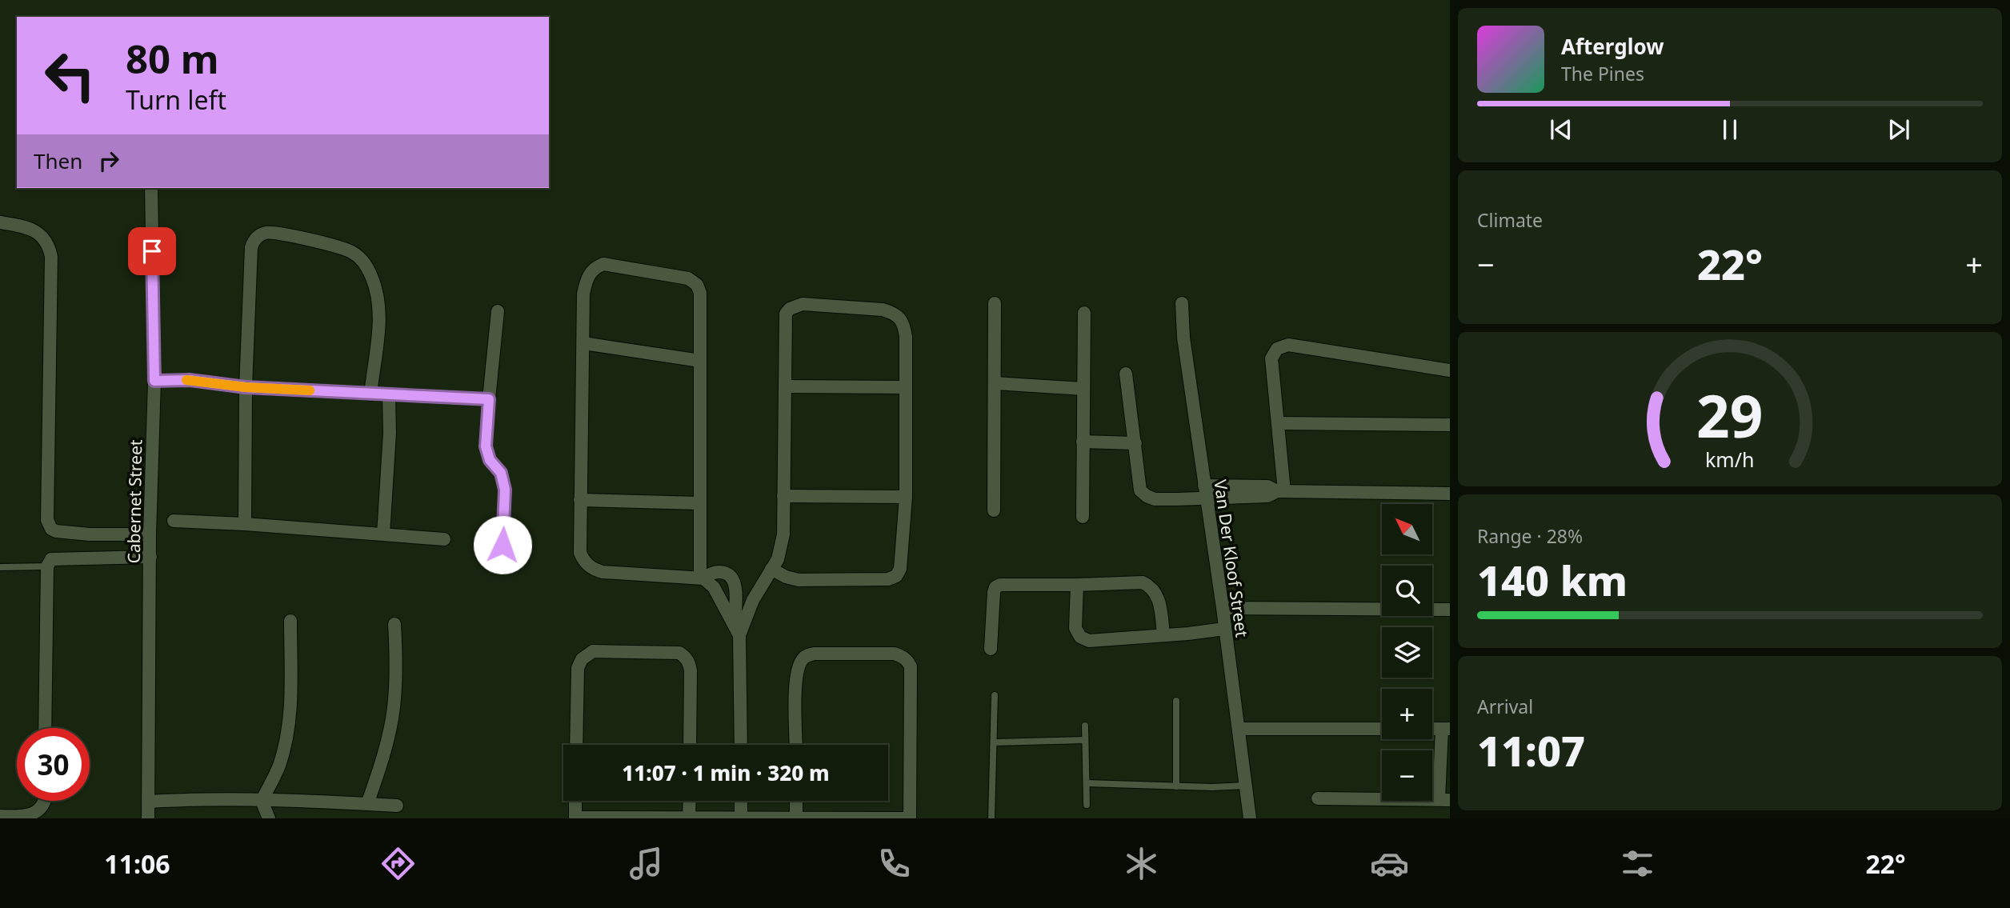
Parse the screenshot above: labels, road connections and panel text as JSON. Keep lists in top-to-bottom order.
{
  "streets": {
    "street": ["Cabernet Street", "Van Der Kloof Street"]
  },
  "north": "top left",
  "page": {
    "turn": ["80 m", "Turn left"],
    "song": ["Afterglow", "The Pines"],
    "then": "Then",
    "tile": [
      "Climate",
      ["Range · 28%", "140 km"],
      ["Arrival", "11:07"]
    ],
    "heat": ["−", "22°", "+"],
    "map_buttons": ["+", "−"],
    "limit": "30",
    "trip": "11:07 · 1 min · 320 m",
    "tabs": ["11:06", "22°"],
    "gauge": ["29", "km/h"]
  }
}
